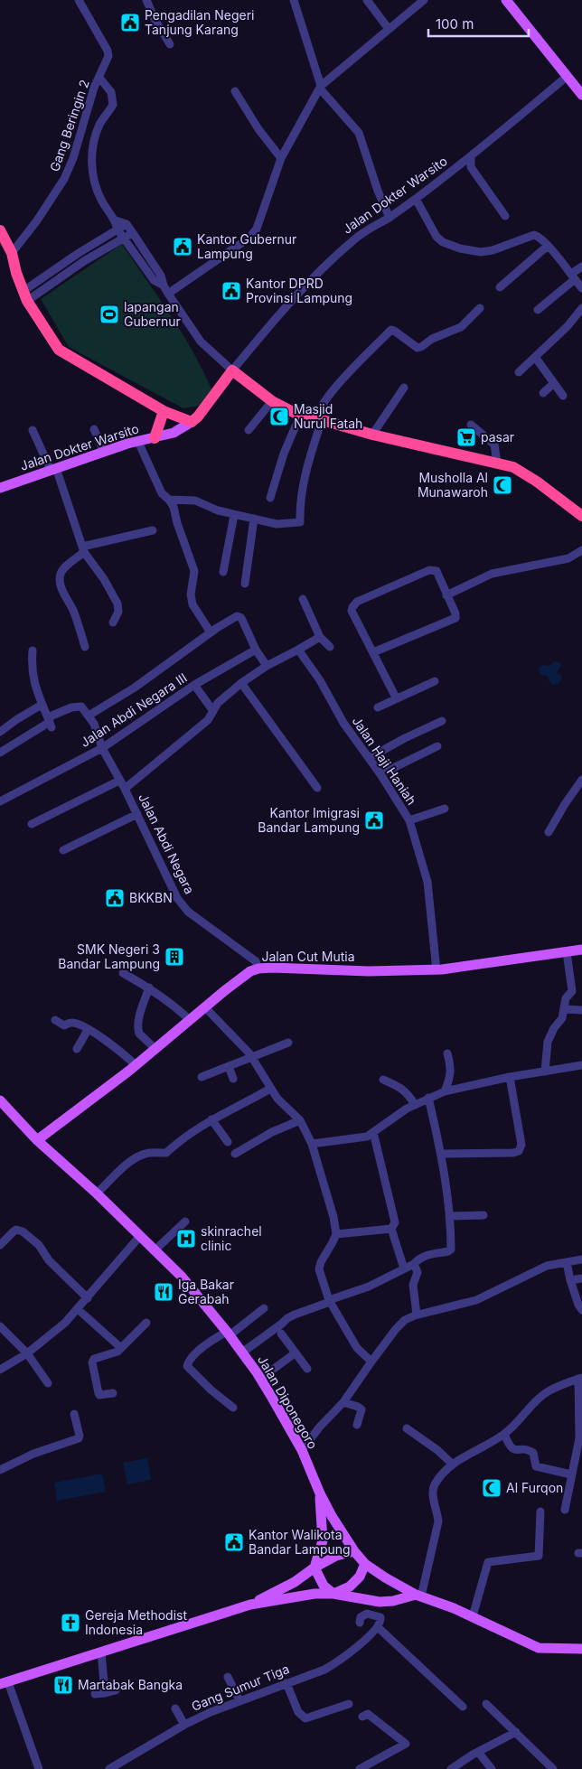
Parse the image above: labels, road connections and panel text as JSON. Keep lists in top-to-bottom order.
{
  "streets": {
    "main road": ["Jalan Dokter Warsito", "Jalan Cut Mutia", "Jalan Diponegoro"],
    "street": [
      "Gang Beringin 2",
      "Jalan Abdi Negara III",
      "Jalan Haji Haniah",
      "Jalan Abdi Negara",
      "Gang Sumur Tiga"
    ]
  },
  "crossings": [
    ["Jalan Haji Haniah", "Jalan Abdi Negara"],
    ["Jalan Haji Haniah", "Jalan Cut Mutia"],
    ["Jalan Abdi Negara", "Jalan Cut Mutia"],
    ["Jalan Cut Mutia", "Jalan Diponegoro"]
  ],
  "places": {
    "public building": [
      "Pengadilan Negeri Tanjung Karang",
      "Kantor Gubernur Lampung",
      "Kantor DPRD Provinsi Lampung",
      "Kantor Imigrasi Bandar Lampung",
      "BKKBN",
      "Kantor Walikota Bandar Lampung"
    ],
    "sports": ["lapangan Gubernur"],
    "mosque": ["Masjid Nurul Fatah", "Musholla Al Munawaroh", "Al Furqon"],
    "supermarket": ["pasar"],
    "building": ["SMK Negeri 3 Bandar Lampung"],
    "hospital": ["skinrachel clinic"],
    "restaurant": ["Iga Bakar Gerabah", "Martabak Bangka"],
    "church": ["Gereja Methodist Indonesia"]
  },
  "scale_bar": "100 m"
}
